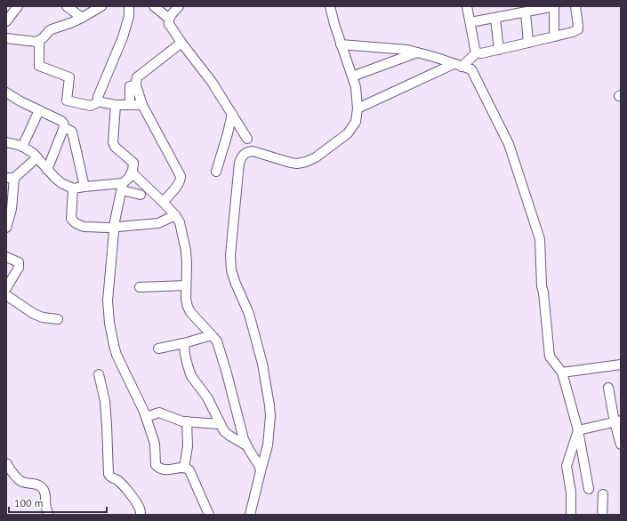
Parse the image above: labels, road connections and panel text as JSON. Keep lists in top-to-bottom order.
{
  "scale_bar": "100 m"
}
